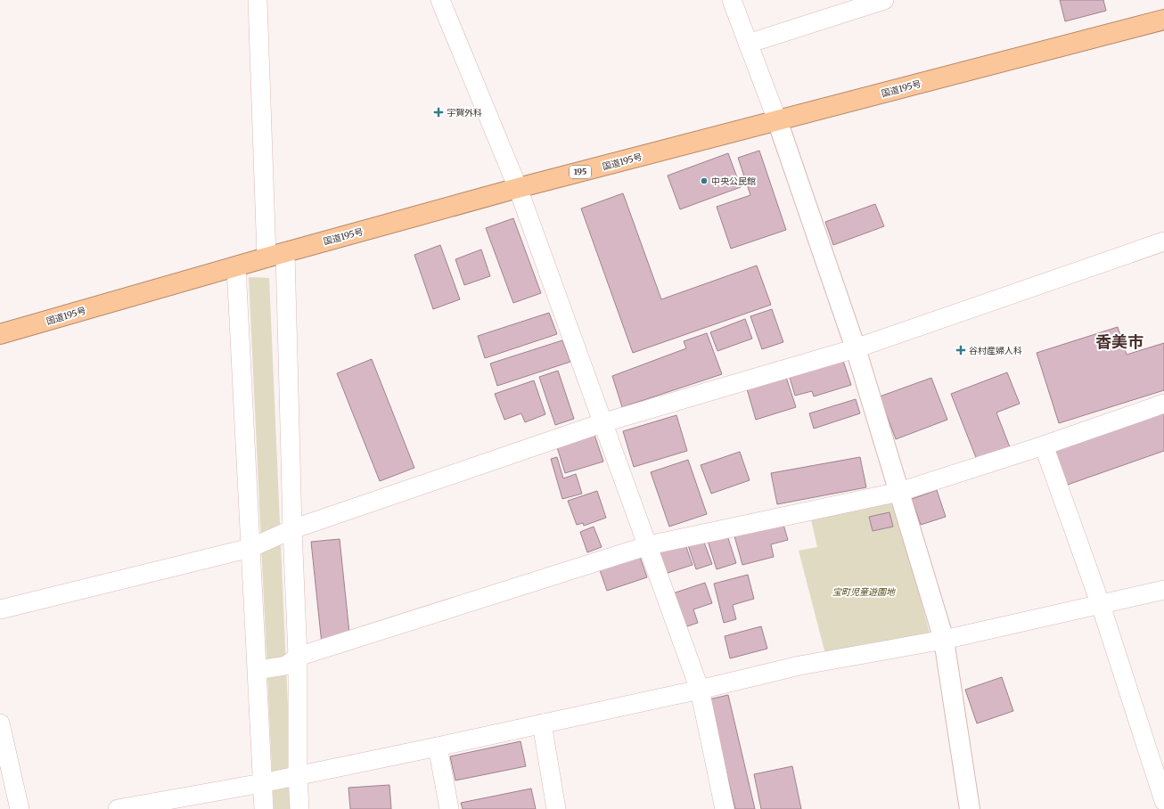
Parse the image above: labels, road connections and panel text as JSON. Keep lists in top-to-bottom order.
{
  "streets": {
    "highway": ["国道195号", "195"]
  },
  "districts": ["香美市"],
  "parks": ["宝町児童遊園地"],
  "places": {
    "health": ["宇賀外科", "谷村産婦人科"],
    "other": ["中央公民館"]
  }
}
